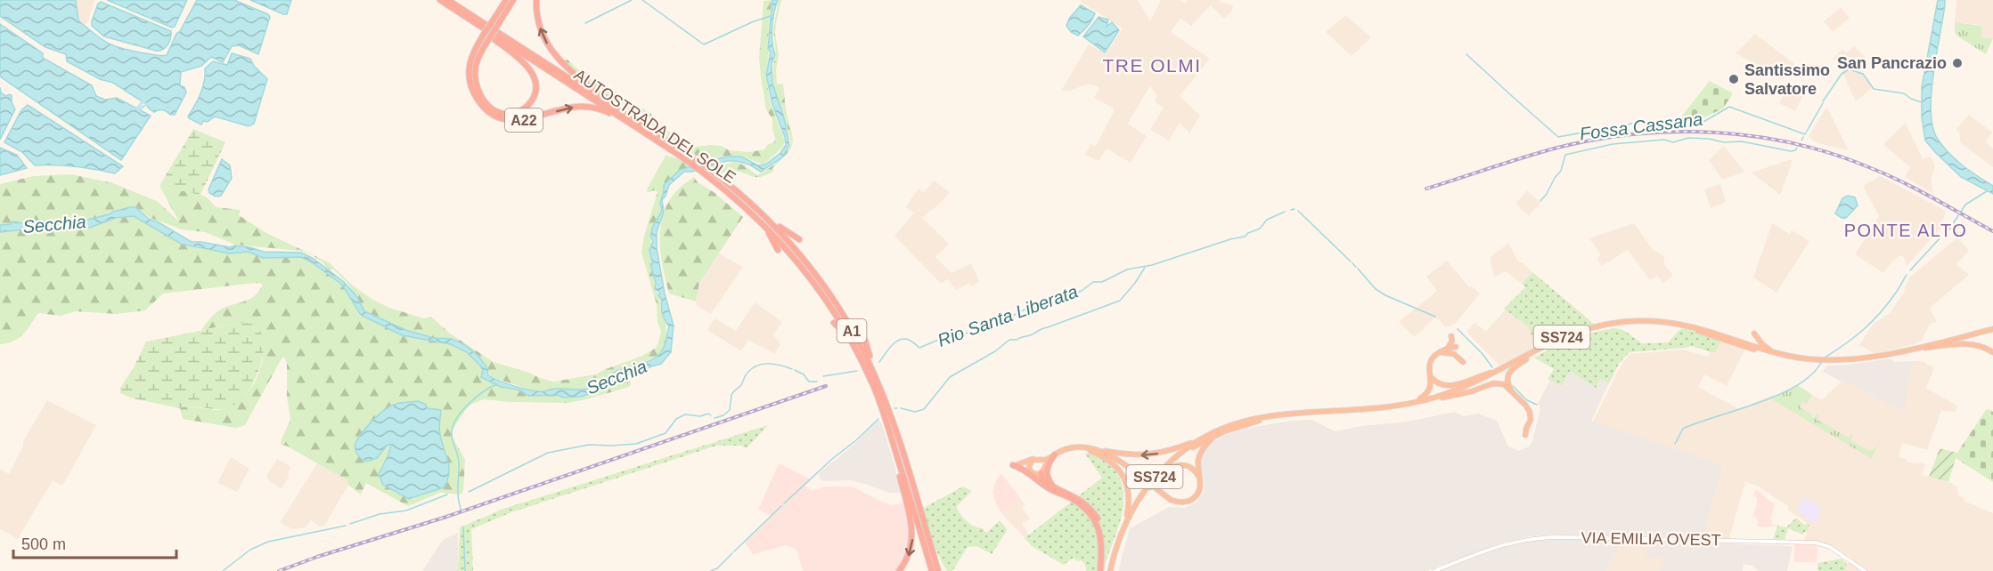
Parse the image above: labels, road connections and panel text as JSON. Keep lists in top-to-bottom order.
{
  "streets": {
    "highway": [
      "A22",
      "AUTOSTRADA DEL SOLE",
      "A1",
      "SS724"
    ],
    "main road": ["VIA EMILIA OVEST"]
  },
  "crossings": [
    ["A22", "AUTOSTRADA DEL SOLE"],
    ["A22", "A1"],
    ["AUTOSTRADA DEL SOLE", "A1"]
  ],
  "districts": ["TRE OLMI", "PONTE ALTO"],
  "water": ["Fossa Cassana", "Secchia", "Rio Santa Liberata"],
  "places": ["San Pancrazio", "Santissimo Salvatore"],
  "scale_bar": "500 m"
}
